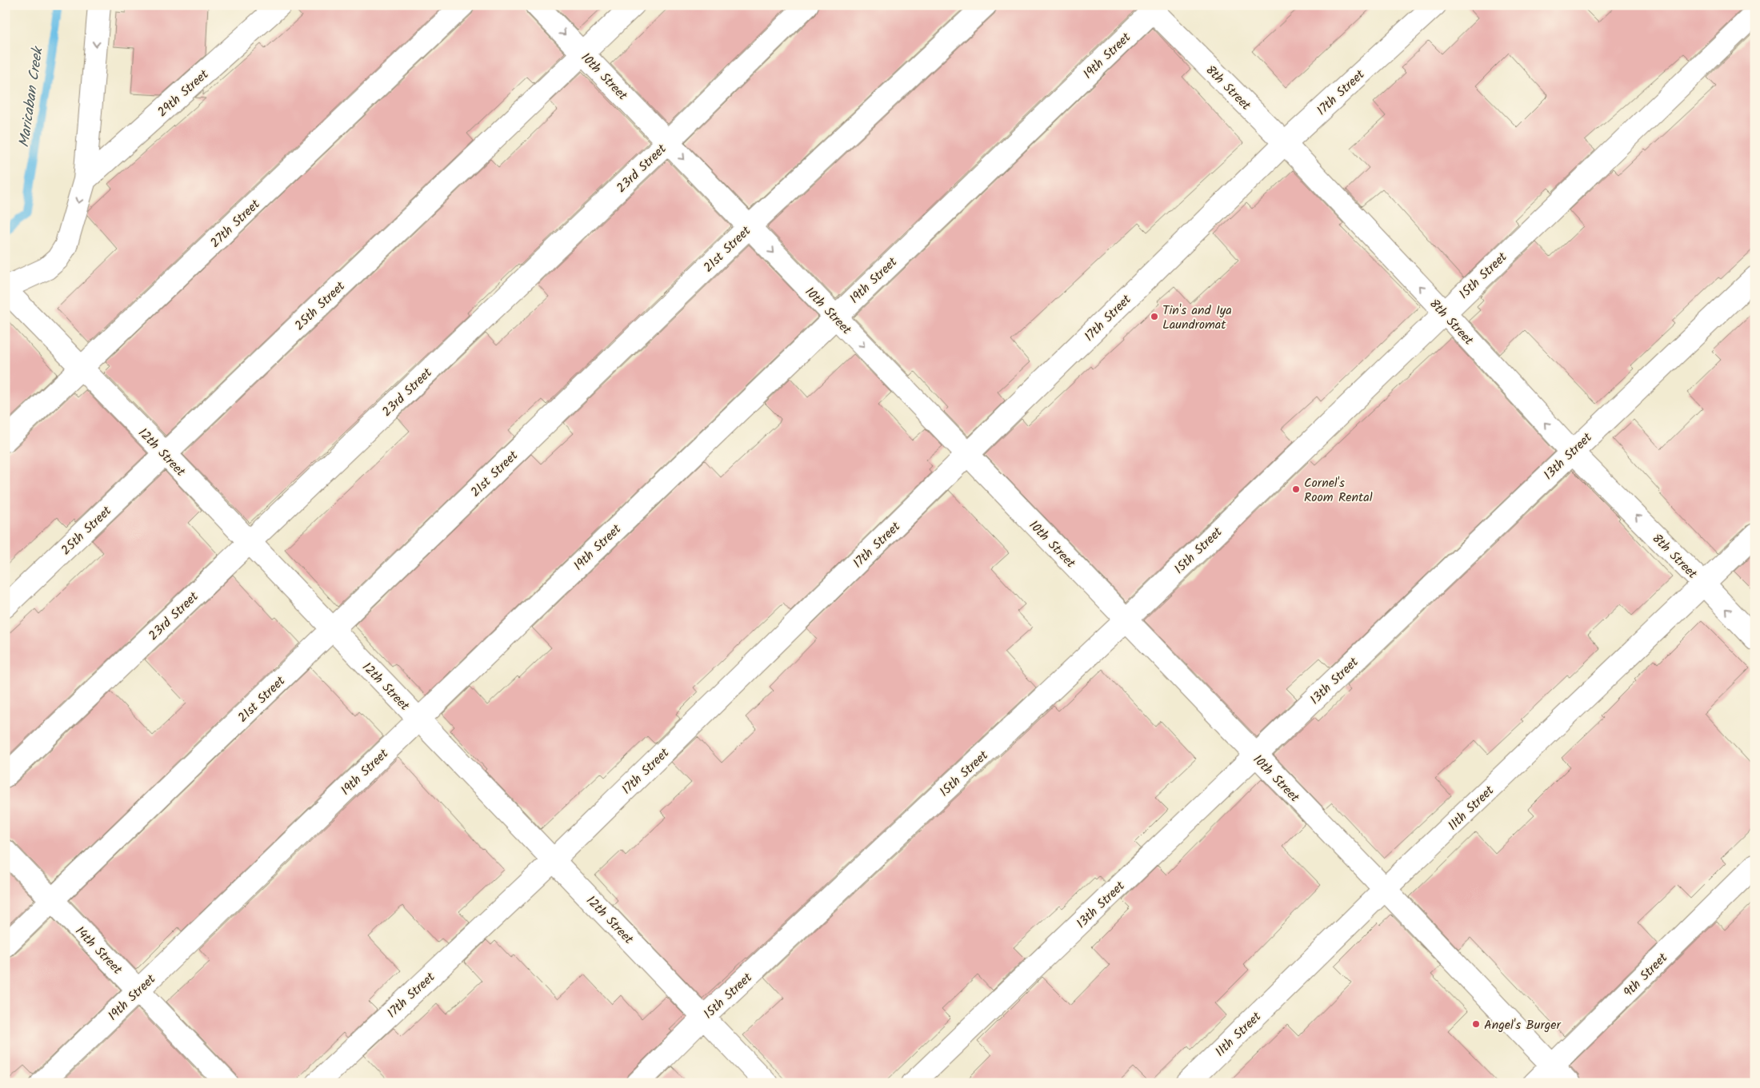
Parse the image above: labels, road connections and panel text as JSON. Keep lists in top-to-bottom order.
{
  "streets": {
    "street": [
      "19th Street",
      "10th Street",
      "8th Street",
      "17th Street",
      "29th Street",
      "23rd Street",
      "27th Street",
      "21st Street",
      "15th Street",
      "25th Street",
      "12th Street",
      "13th Street",
      "11th Street",
      "14th Street",
      "9th Street"
    ]
  },
  "crossings": [
    ["19th Street", "10th Street"],
    ["19th Street", "8th Street"],
    ["19th Street", "12th Street"],
    ["19th Street", "14th Street"],
    ["10th Street", "17th Street"],
    ["10th Street", "23rd Street"],
    ["10th Street", "21st Street"],
    ["10th Street", "15th Street"],
    ["10th Street", "25th Street"],
    ["10th Street", "13th Street"],
    ["10th Street", "11th Street"],
    ["10th Street", "9th Street"],
    ["8th Street", "17th Street"],
    ["8th Street", "15th Street"],
    ["8th Street", "13th Street"],
    ["8th Street", "11th Street"],
    ["17th Street", "12th Street"],
    ["23rd Street", "12th Street"],
    ["27th Street", "12th Street"],
    ["21st Street", "12th Street"],
    ["21st Street", "14th Street"],
    ["15th Street", "12th Street"],
    ["25th Street", "12th Street"]
  ],
  "one_way": ["8th Street"],
  "water": ["Maricaban Creek"],
  "places": ["Tin's and Iya Laundromat", "Cornel's Room Rental", "Angel's Burger"]
}
